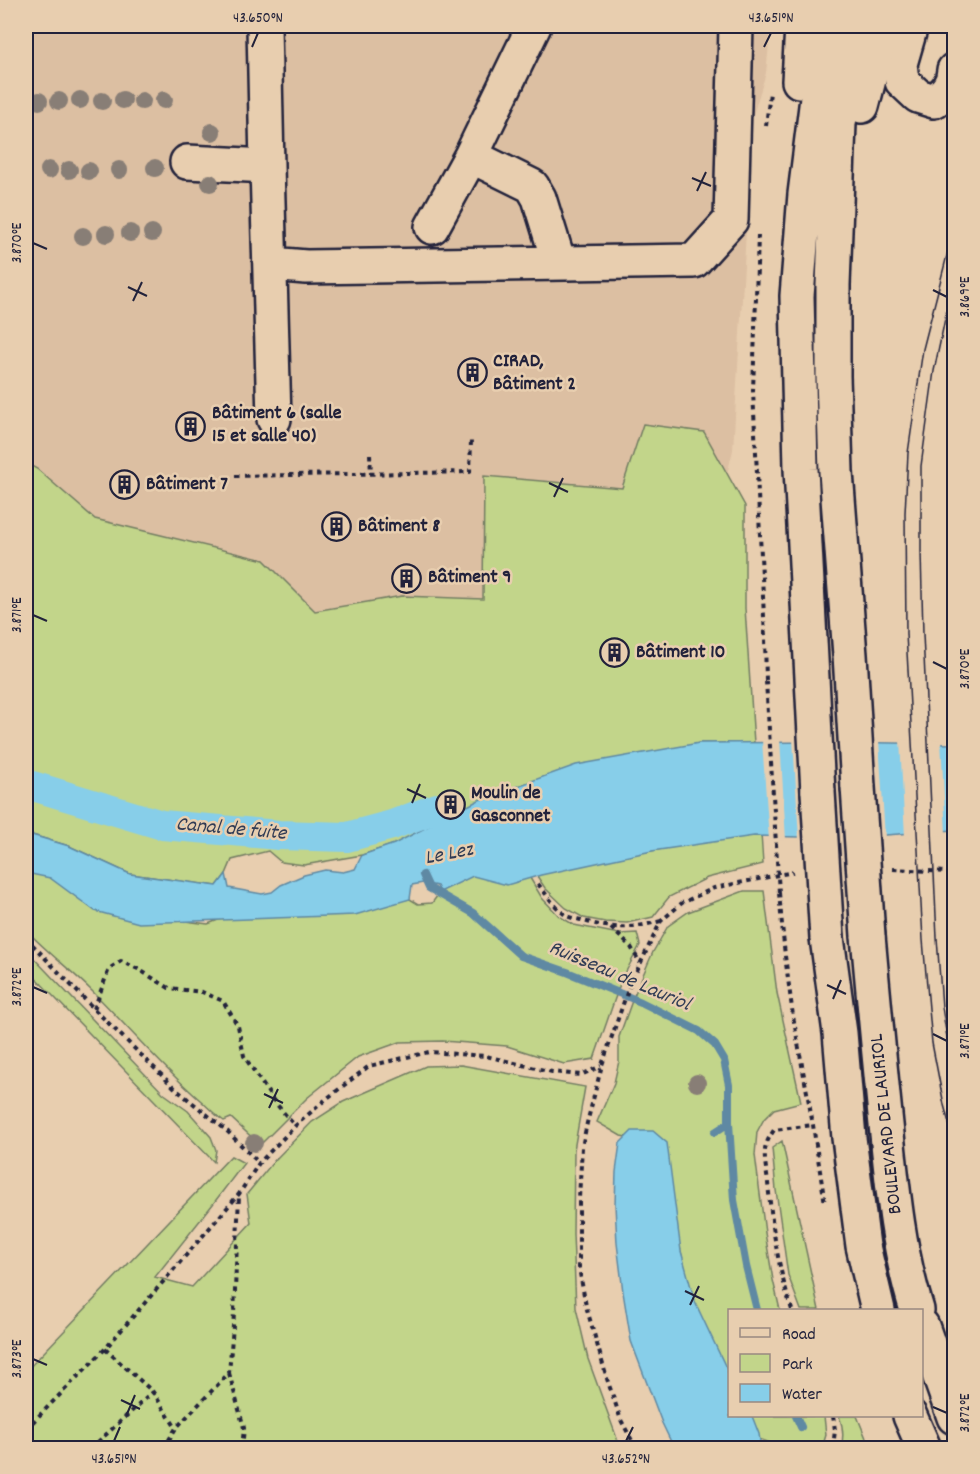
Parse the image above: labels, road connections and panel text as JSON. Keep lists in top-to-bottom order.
{
  "streets": {
    "main road": ["BOULEVARD DE LAURIOL"]
  },
  "water": ["Canal de fuite", "Le Lez", "Ruisseau de Lauriol"],
  "places": {
    "building": [
      "CIRAD, Bâtiment 2",
      "Bâtiment 6 (salle 15 et salle 40)",
      "Bâtiment 7",
      "Bâtiment 8",
      "Bâtiment 9",
      "Bâtiment 10",
      "Moulin de Gasconnet"
    ]
  },
  "legend": ["Road", "Park", "Water"],
  "coordinates": [
    "43.650°N",
    "43.651°N",
    "3.870°E",
    "3.869°E",
    "3.871°E",
    "3.872°E",
    "3.873°E",
    "43.652°N"
  ]
}
